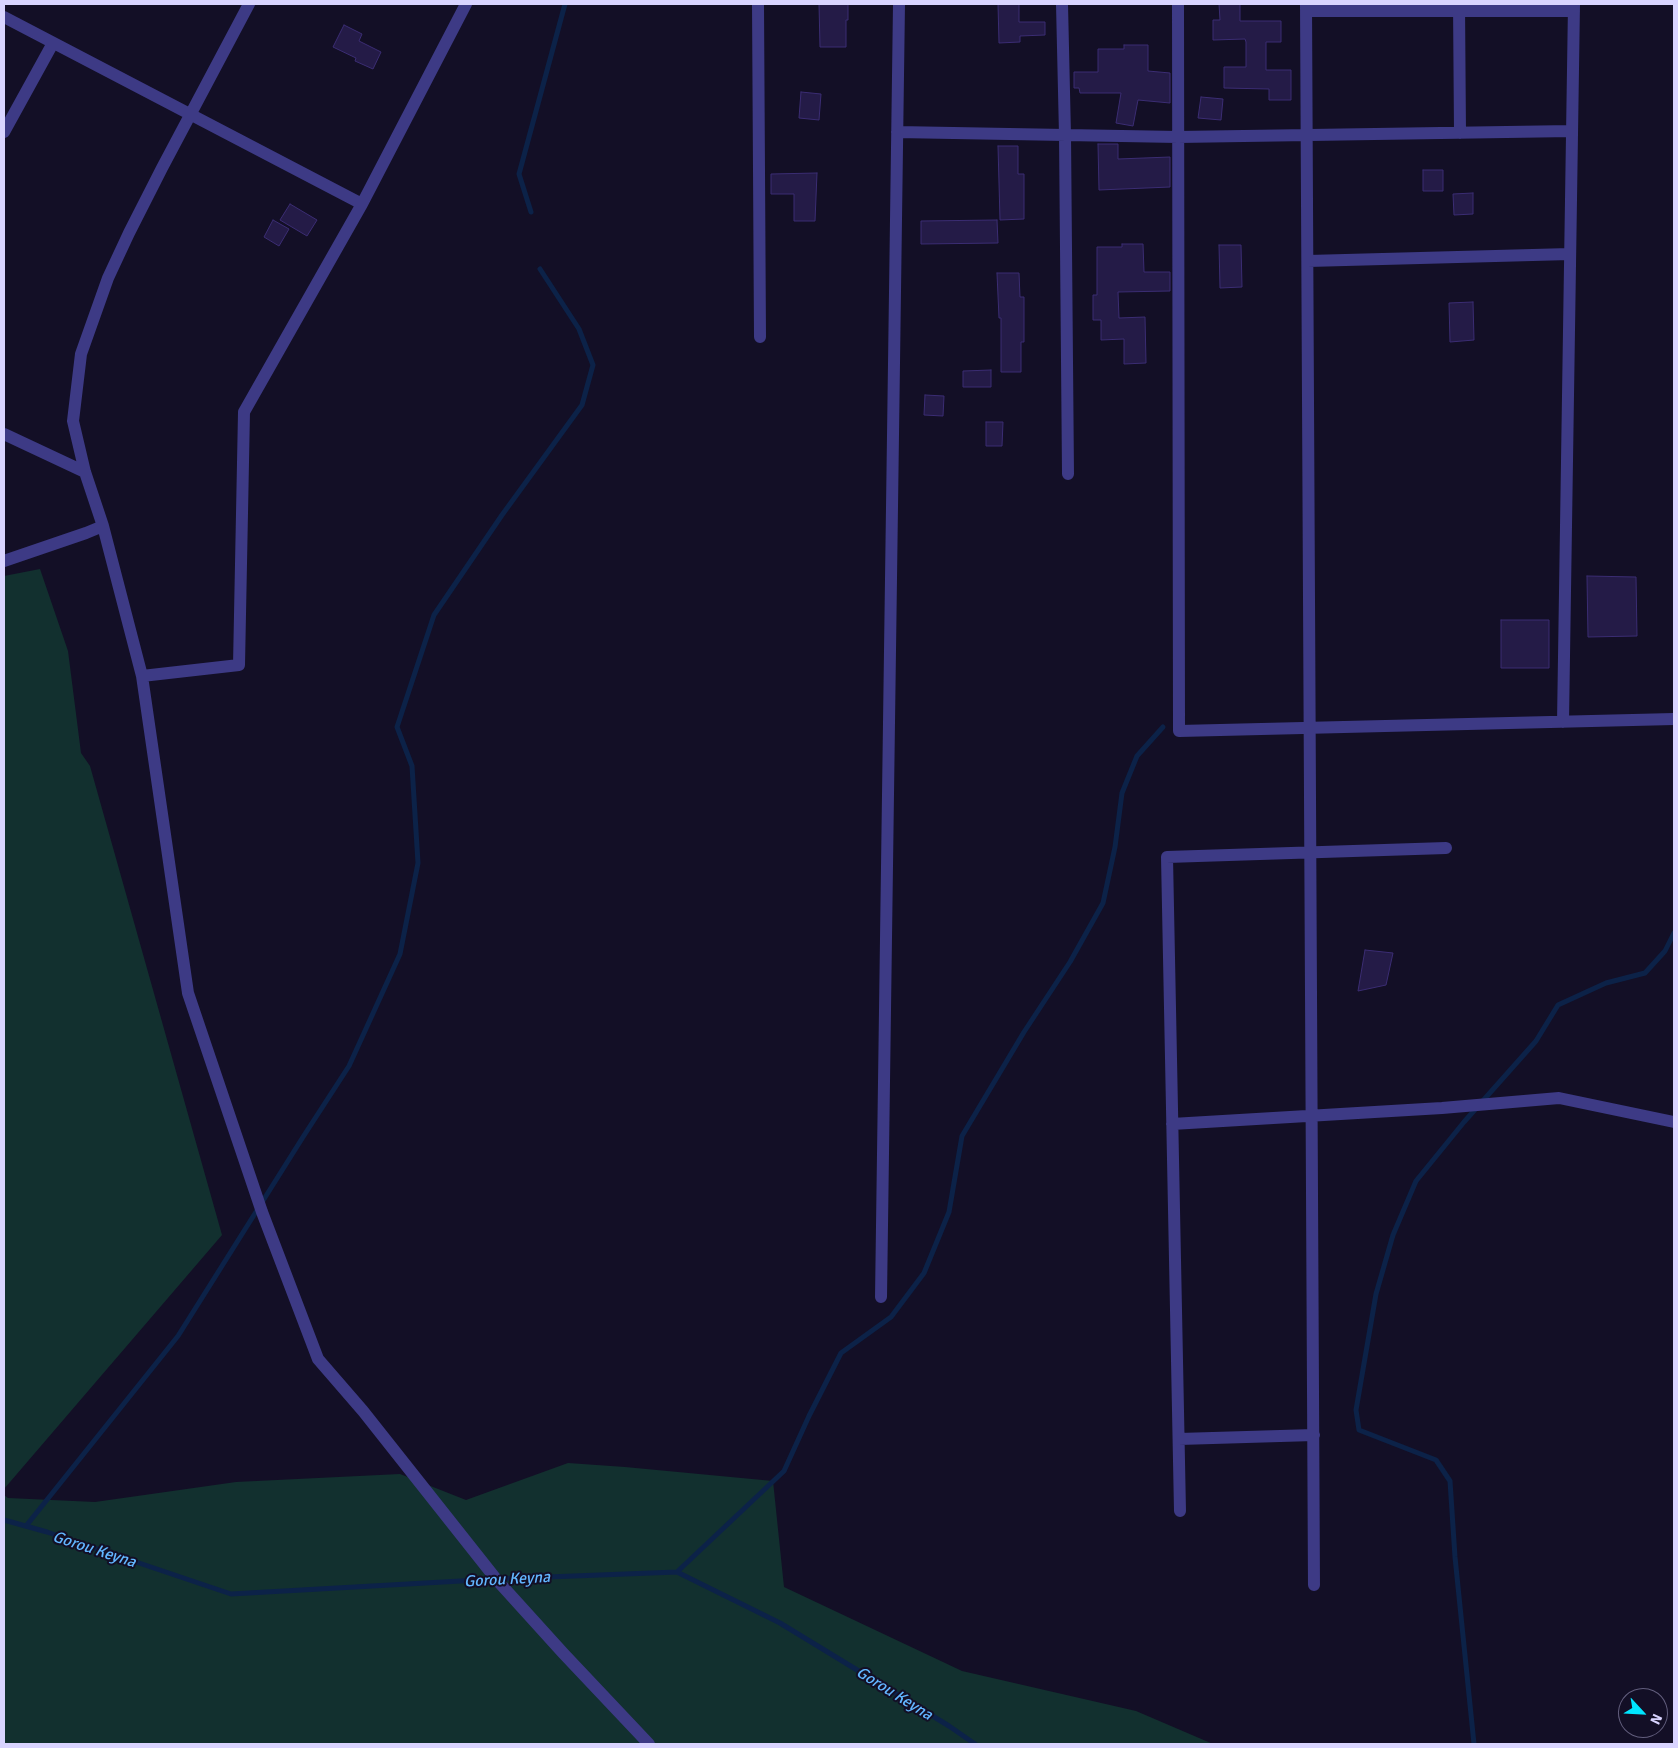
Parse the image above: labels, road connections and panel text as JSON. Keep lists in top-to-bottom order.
{
  "water": ["Gorou Keyna"],
  "north": "bottom right"
}
